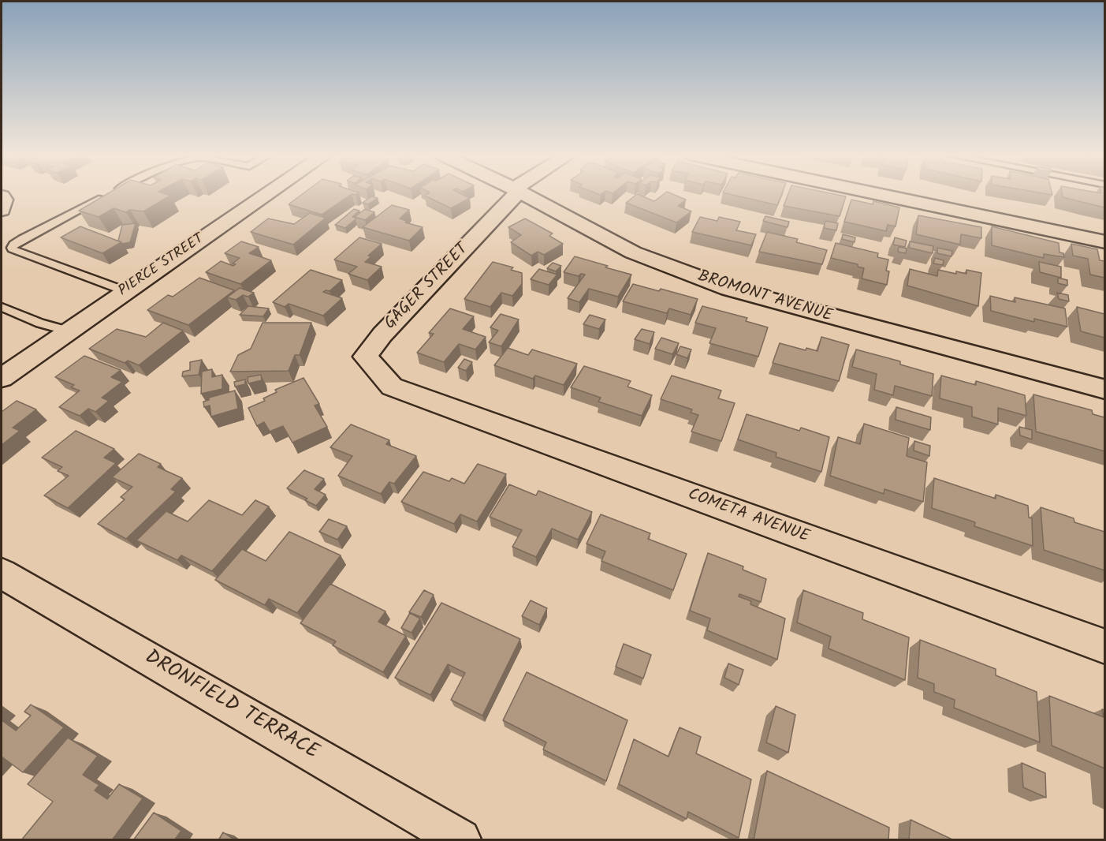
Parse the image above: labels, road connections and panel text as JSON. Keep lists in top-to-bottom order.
{
  "streets": {
    "street": [
      "PIERCE STREET",
      "GAGER STREET",
      "BROMONT AVENUE",
      "COMETA AVENUE",
      "DRONFIELD TERRACE"
    ]
  },
  "crossings": [
    ["GAGER STREET", "COMETA AVENUE"]
  ]
}
